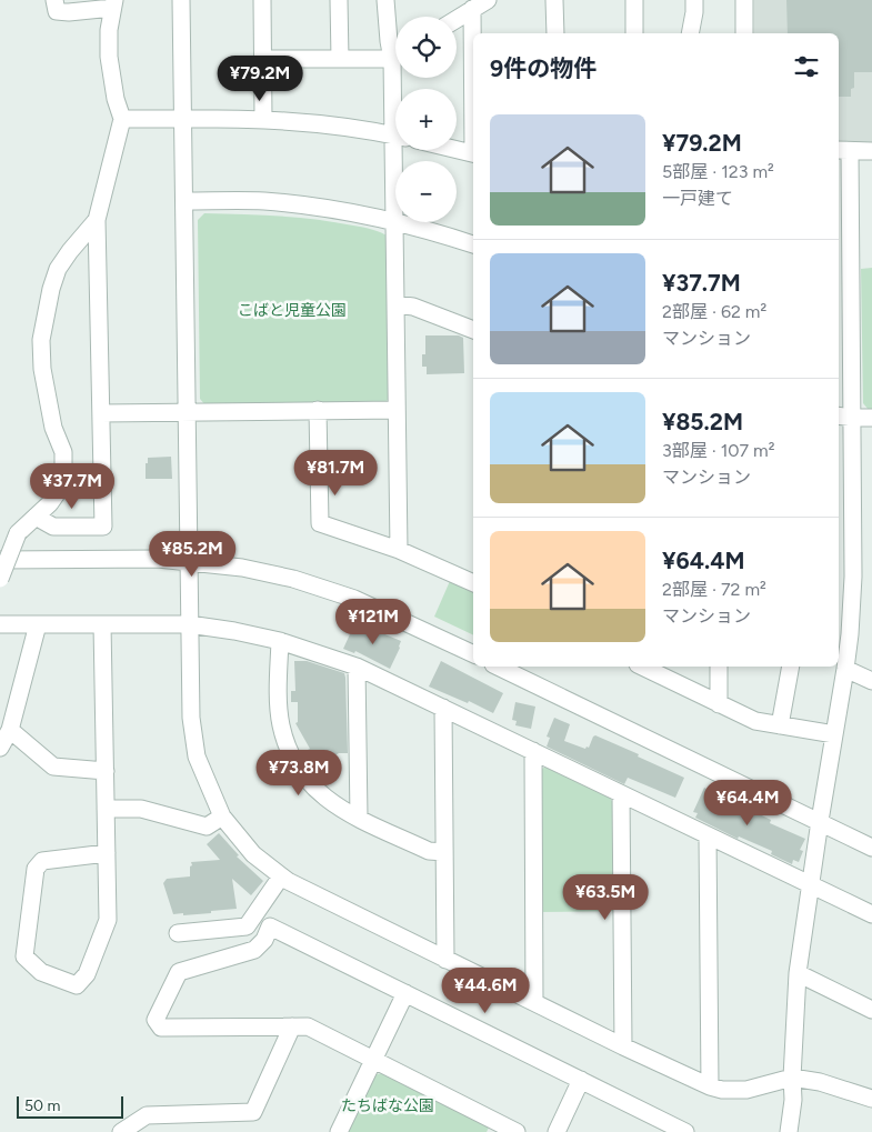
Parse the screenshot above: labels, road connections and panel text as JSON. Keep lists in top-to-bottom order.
{
  "parks": ["こばと児童公園", "たちばな公園"],
  "scale_bar": "50 m",
  "page": {
    "map_buttons": ["+", "−"],
    "heading": "9件の物件",
    "price": [
      "¥79.2M",
      "¥81.7M",
      "¥37.7M",
      "¥85.2M",
      "¥121M",
      "¥73.8M",
      "¥64.4M",
      "¥63.5M",
      "¥44.6M"
    ],
    "list": [
      {
        "name": "¥79.2M",
        "note": "5部屋 · 123 m² · 一戸建て"
      },
      {
        "name": "¥37.7M",
        "note": "2部屋 · 62 m² · マンション"
      },
      {
        "name": "¥85.2M",
        "note": "3部屋 · 107 m² · マンション"
      },
      {
        "name": "¥64.4M",
        "note": "2部屋 · 72 m² · マンション"
      }
    ],
    "scale": "50 m"
  }
}
